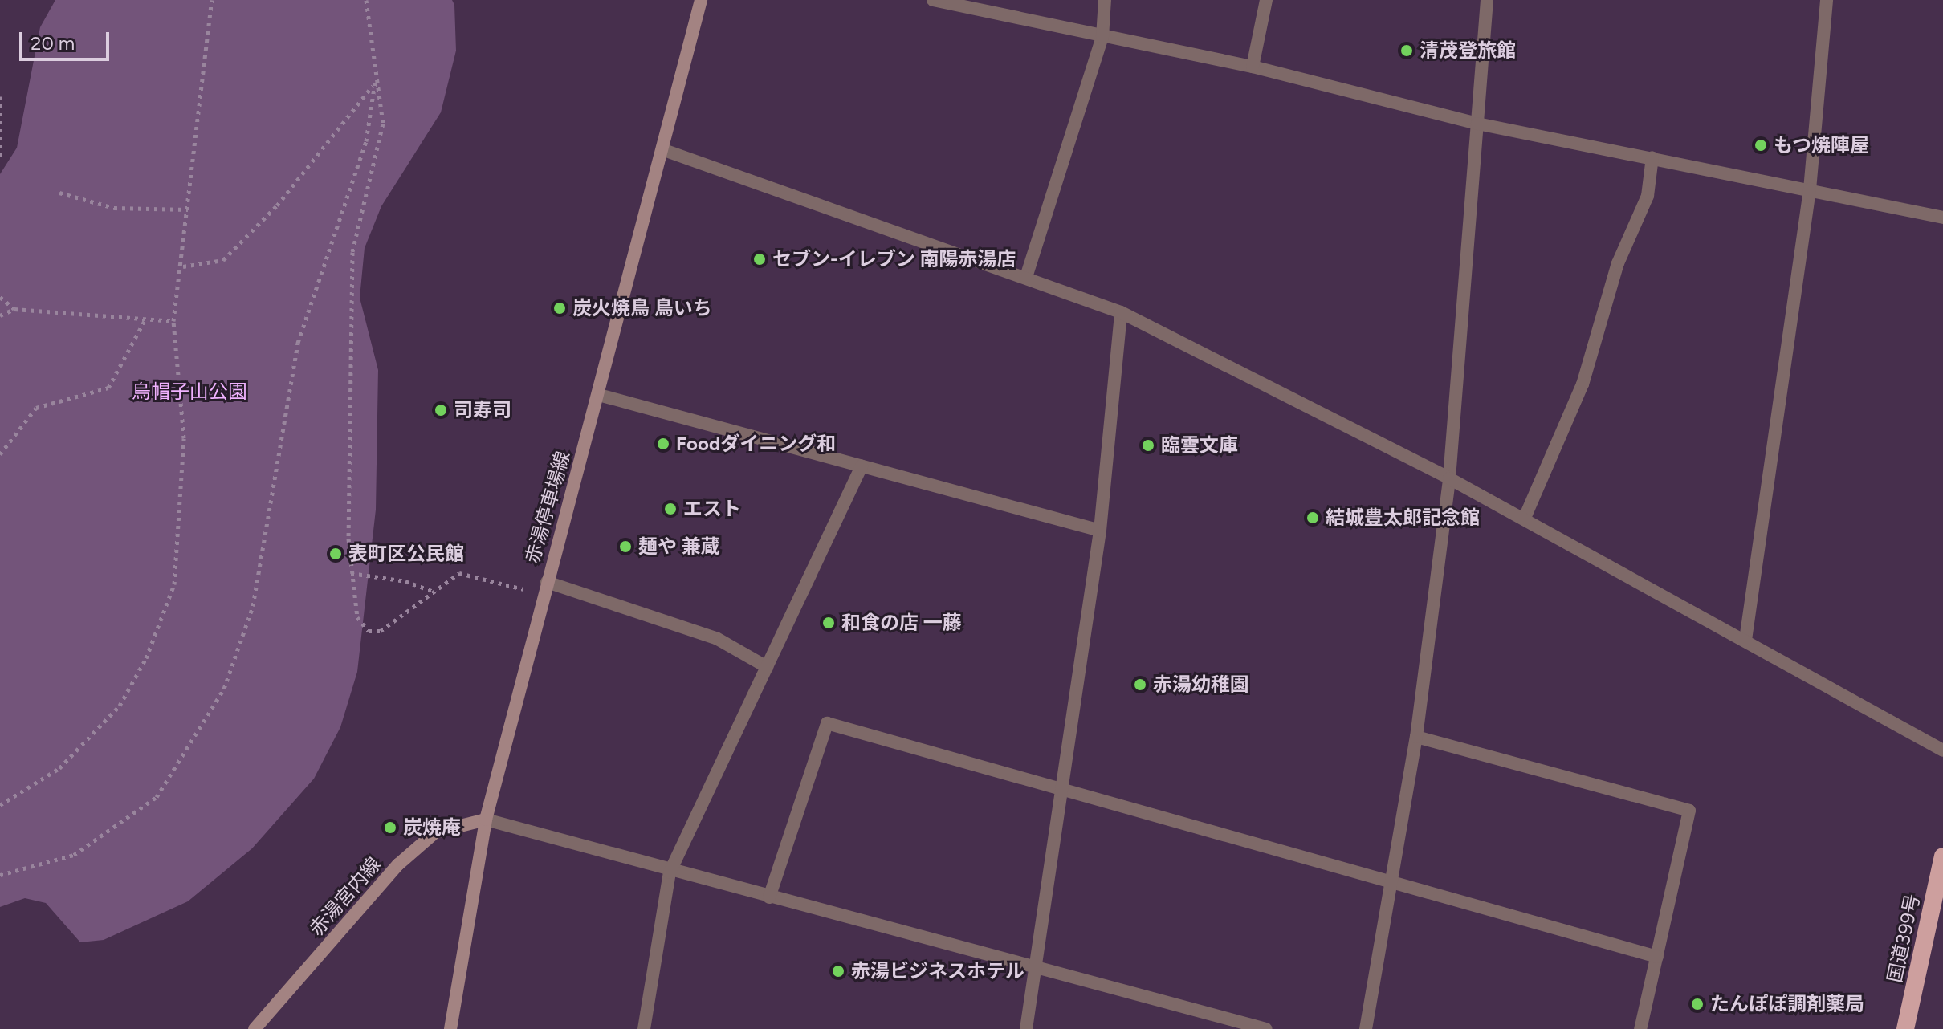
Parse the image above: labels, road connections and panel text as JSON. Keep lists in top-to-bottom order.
{
  "streets": {
    "highway": ["国道399号"],
    "main road": ["赤湯停車場線", "赤湯宮内線"]
  },
  "crossings": [
    ["赤湯停車場線", "赤湯宮内線"]
  ],
  "parks": ["烏帽子山公園"],
  "places": [
    "清茂登旅館",
    "もつ焼陣屋",
    "セブン-イレブン 南陽赤湯店",
    "炭火焼鳥 鳥いち",
    "司寿司",
    "Foodダイニング和",
    "臨雲文庫",
    "エスト",
    "結城豊太郎記念館",
    "麺や 兼蔵",
    "表町区公民館",
    "和食の店 一藤",
    "赤湯幼稚園",
    "炭焼庵",
    "赤湯ビジネスホテル",
    "たんぽぽ調剤薬局"
  ],
  "scale_bar": "20 m"
}
